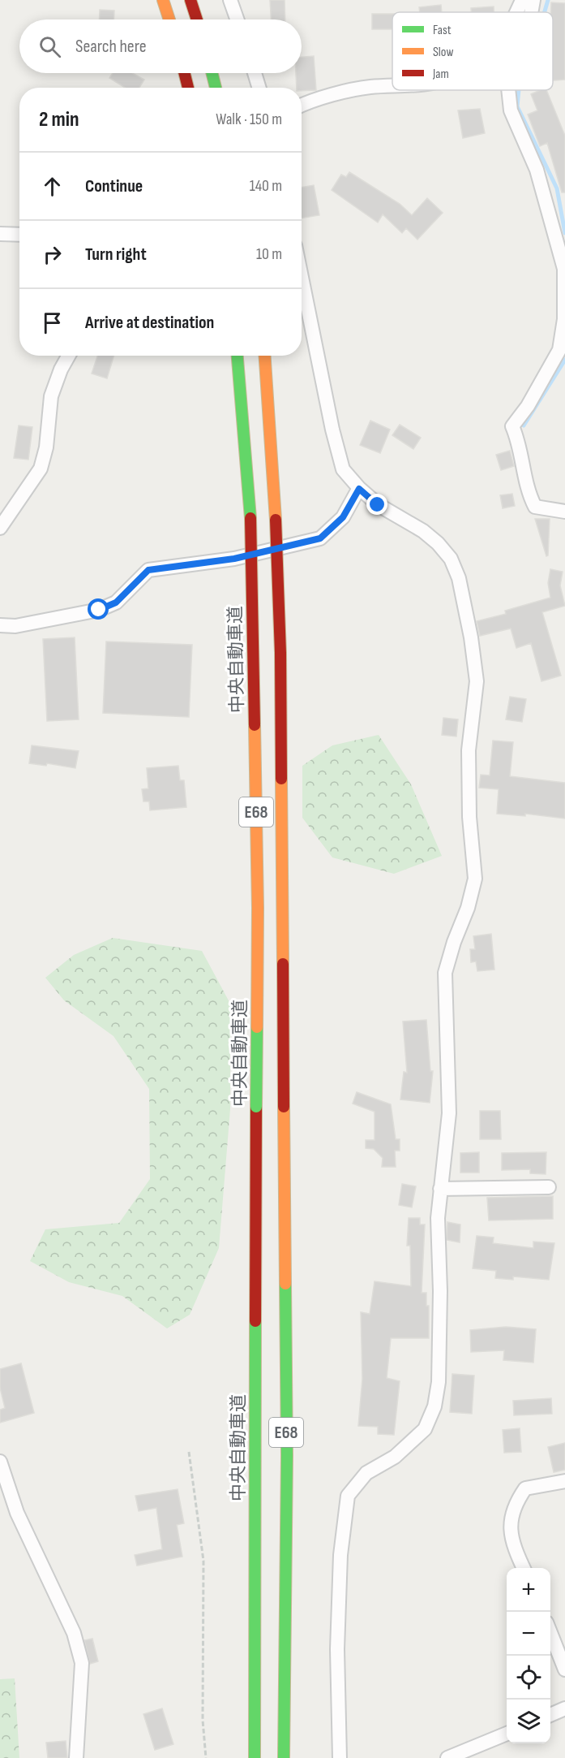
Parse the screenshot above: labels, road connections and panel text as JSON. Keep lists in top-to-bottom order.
{
  "streets": {
    "highway": ["中央自動車道", "E68"]
  },
  "legend": ["Fast", "Slow", "Jam"],
  "page": {
    "search": "Search here",
    "heading": ["2 min", "Walk · 150 m"],
    "list": [
      ["Continue", "140 m"],
      ["Turn right", "10 m"],
      "Arrive at destination"
    ],
    "map_buttons": ["+", "−"]
  }
}
